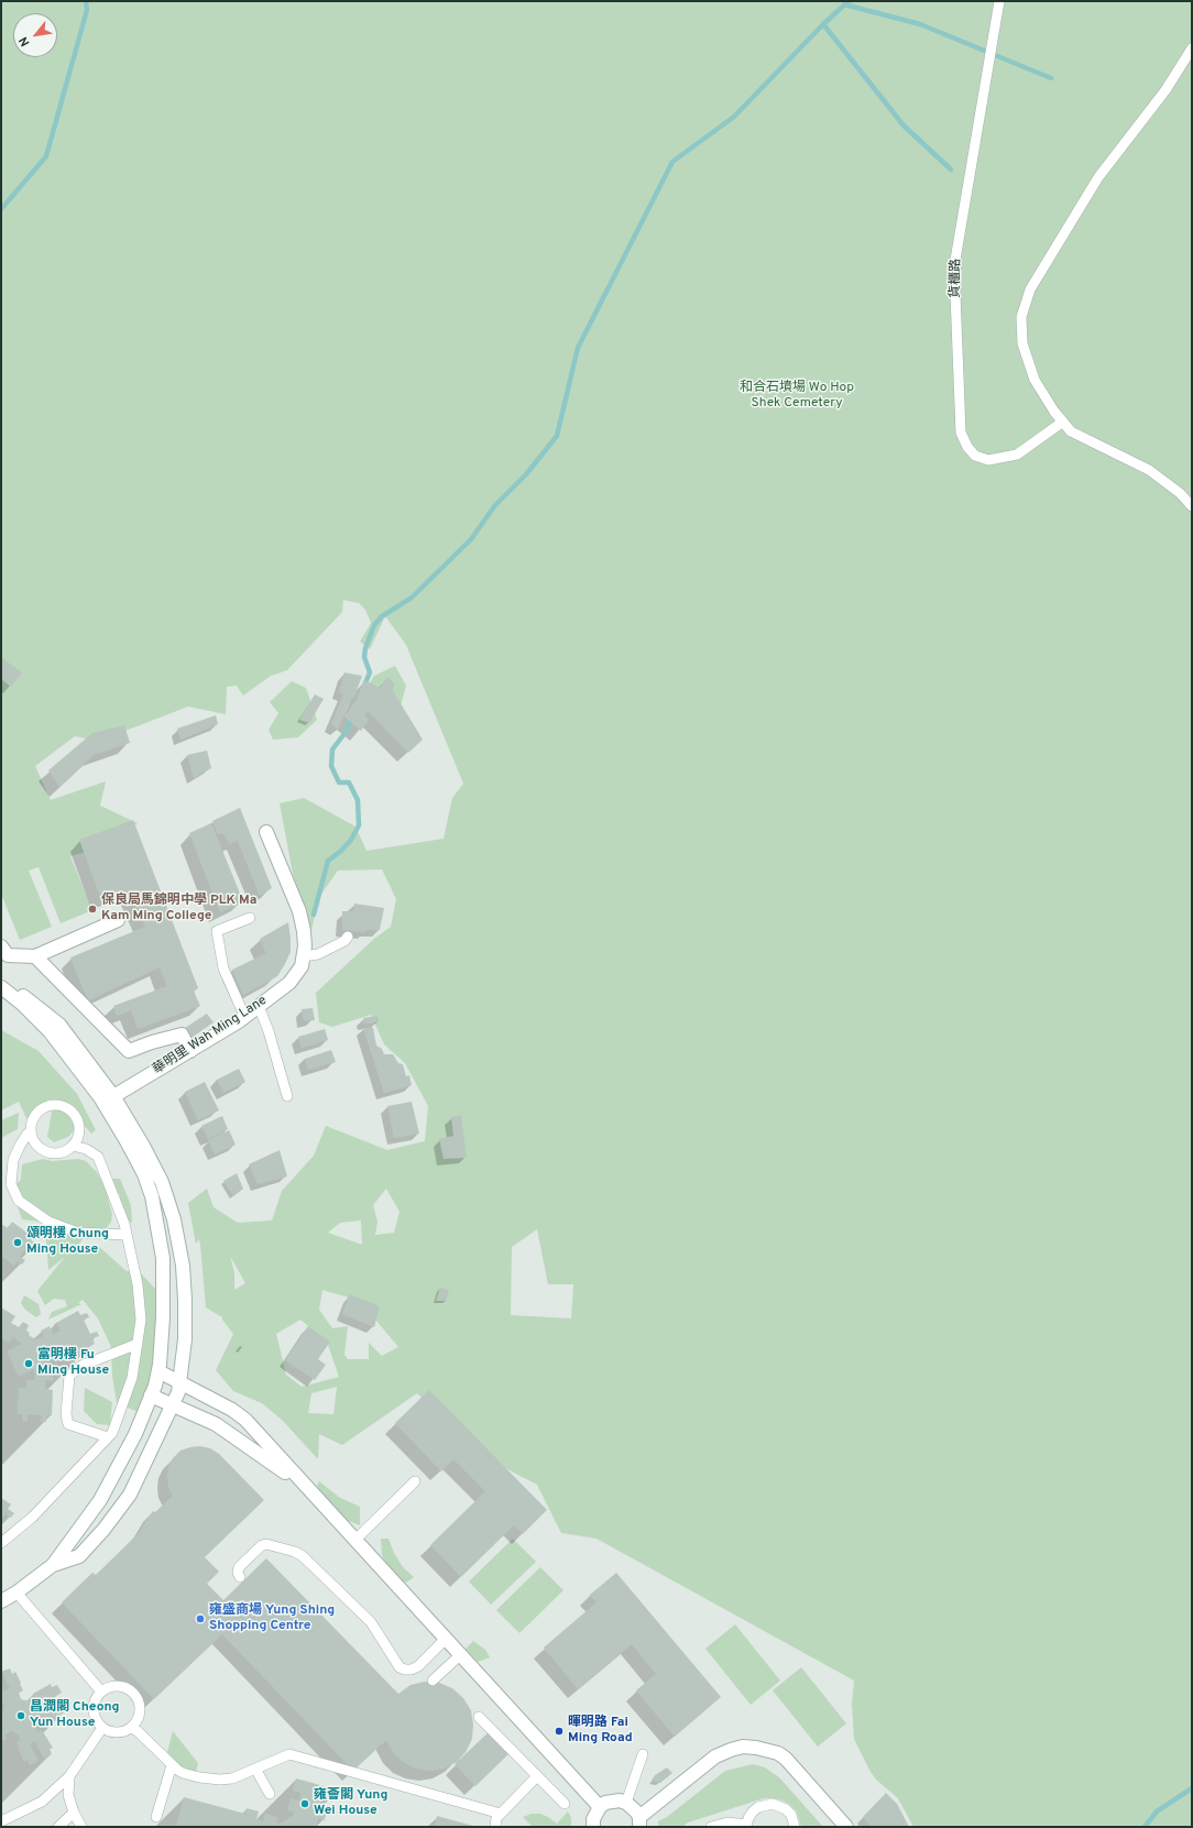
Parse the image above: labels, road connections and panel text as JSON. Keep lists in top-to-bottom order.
{
  "streets": {
    "street": ["華明里 Wah Ming Lane"],
    "lane": ["貨櫃路"]
  },
  "parks": ["和合石墳場 Wo Hop Shek Cemetery"],
  "places": [
    "保良局馬錦明中學 PLK Ma Kam Ming College",
    "頌明樓 Chung Ming House",
    "富明樓 Fu Ming House",
    "雍盛商場 Yung Shing Shopping Centre",
    "昌潤閣 Cheong Yun House",
    "暉明路 Fai Ming Road",
    "雍薈閣 Yung Wei House"
  ],
  "north": "bottom left"
}
